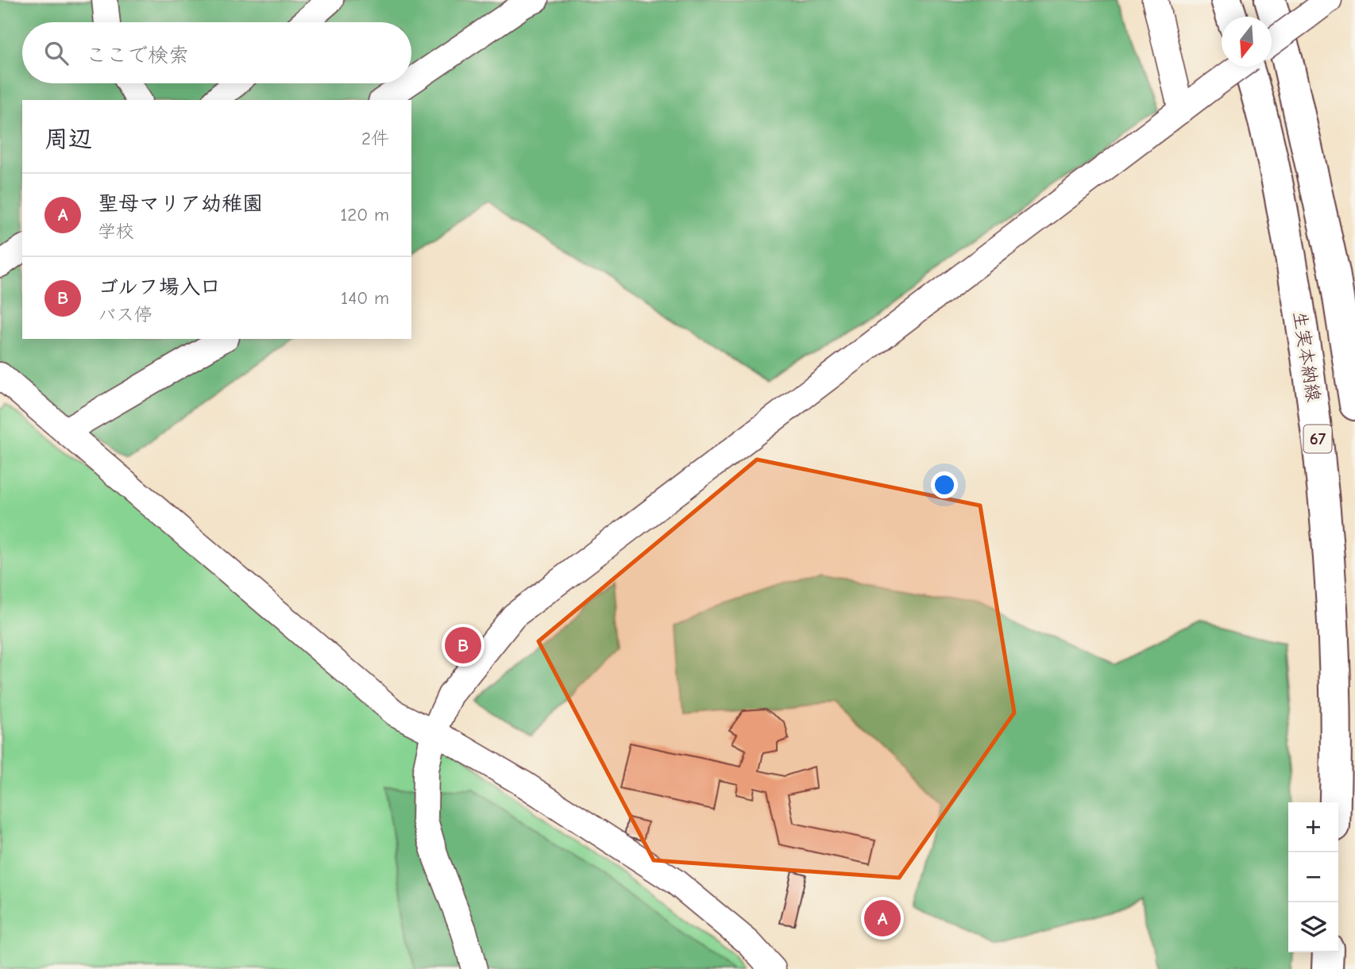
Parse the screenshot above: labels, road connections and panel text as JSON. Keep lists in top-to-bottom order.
{
  "streets": {
    "main road": ["生実本納線", "67"]
  },
  "north": "bottom",
  "page": {
    "search": "ここで検索",
    "heading": ["周辺", "2件"],
    "list": [
      {
        "mark": "A",
        "name": "聖母マリア幼稚園",
        "note": "学校",
        "value": "120 m"
      },
      {
        "mark": "B",
        "name": "ゴルフ場入口",
        "note": "バス停",
        "value": "140 m"
      }
    ],
    "pins": ["B", "A"],
    "map_buttons": ["+", "−"]
  }
}
